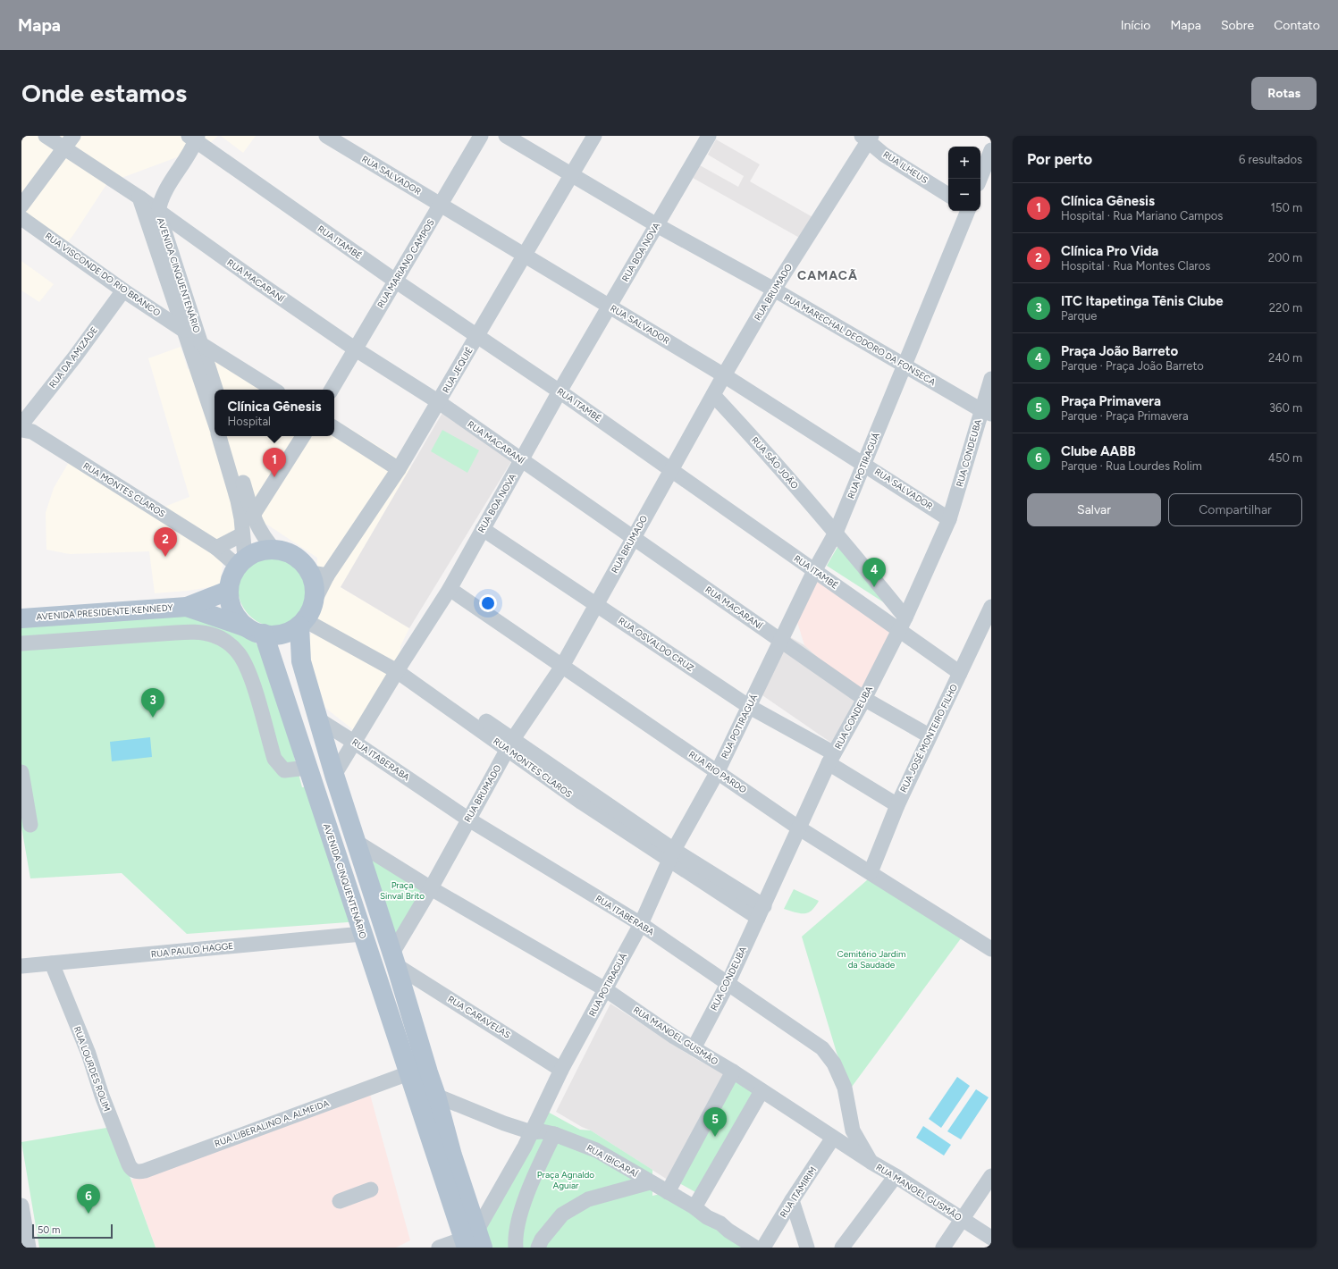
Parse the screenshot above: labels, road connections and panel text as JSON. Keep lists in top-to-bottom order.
{
  "streets": {
    "main road": ["AVENIDA CINQUENTENÁRIO", "AVENIDA PRESIDENTE KENNEDY"],
    "street": [
      "RUA ILHEUS",
      "RUA SALVADOR",
      "RUA ITAMBÉ",
      "RUA BOA NOVA",
      "RUA MARIANO CAMPOS",
      "RUA VISCONDE DO RIO BRANCO",
      "RUA MACARANÍ",
      "RUA BRUMADO",
      "RUA MARECHAL DEODORO DA FONSECA",
      "RUA DA AMIZADE",
      "RUA JEQUIÉ",
      "RUA CONDEUBA",
      "RUA SÃO JOÃO",
      "RUA POTIRAGUÁ",
      "RUA MONTES CLAROS",
      "RUA OSVALDO CRUZ",
      "RUA JOSÉ MONTEIRO FILHO",
      "RUA ITABERABA",
      "RUA RIO PARDO",
      "RUA PAULO HAGGE",
      "RUA CARAVELAS",
      "RUA MANOEL GUSMÃO",
      "RUA LOURDES ROLIM",
      "RUA LIBERALINO A. ALMEIDA",
      "RUA IBICARAÍ",
      "RUA ITAMIRIM"
    ]
  },
  "crossings": [
    ["RUA ILHEUS", "RUA BRUMADO"],
    ["RUA SALVADOR", "RUA BOA NOVA"],
    ["RUA SALVADOR", "RUA MARIANO CAMPOS"],
    ["RUA SALVADOR", "RUA BRUMADO"],
    ["RUA SALVADOR", "RUA JEQUIÉ"],
    ["RUA SALVADOR", "RUA CONDEUBA"],
    ["RUA SALVADOR", "RUA POTIRAGUÁ"],
    ["RUA ITAMBÉ", "RUA BOA NOVA"],
    ["RUA ITAMBÉ", "RUA MARIANO CAMPOS"],
    ["RUA ITAMBÉ", "AVENIDA CINQUENTENÁRIO"],
    ["RUA ITAMBÉ", "RUA BRUMADO"],
    ["RUA ITAMBÉ", "RUA JEQUIÉ"],
    ["RUA ITAMBÉ", "RUA CONDEUBA"],
    ["RUA ITAMBÉ", "RUA SÃO JOÃO"],
    ["RUA ITAMBÉ", "RUA POTIRAGUÁ"],
    ["RUA ITAMBÉ", "RUA JOSÉ MONTEIRO FILHO"],
    ["RUA BOA NOVA", "RUA MACARANÍ"],
    ["RUA BOA NOVA", "RUA MARECHAL DEODORO DA FONSECA"],
    ["RUA BOA NOVA", "RUA MONTES CLAROS"],
    ["RUA BOA NOVA", "RUA OSVALDO CRUZ"],
    ["RUA BOA NOVA", "RUA ITABERABA"],
    ["RUA BOA NOVA", "RUA RIO PARDO"],
    ["RUA MARIANO CAMPOS", "RUA MACARANÍ"],
    ["RUA VISCONDE DO RIO BRANCO", "AVENIDA CINQUENTENÁRIO"],
    ["RUA VISCONDE DO RIO BRANCO", "RUA DA AMIZADE"],
    ["AVENIDA CINQUENTENÁRIO", "RUA MACARANÍ"],
    ["AVENIDA CINQUENTENÁRIO", "RUA JEQUIÉ"],
    ["AVENIDA CINQUENTENÁRIO", "RUA POTIRAGUÁ"],
    ["AVENIDA CINQUENTENÁRIO", "RUA MONTES CLAROS"],
    ["AVENIDA CINQUENTENÁRIO", "AVENIDA PRESIDENTE KENNEDY"],
    ["AVENIDA CINQUENTENÁRIO", "RUA PAULO HAGGE"],
    ["AVENIDA CINQUENTENÁRIO", "RUA LIBERALINO A. ALMEIDA"],
    ["RUA MACARANÍ", "RUA BRUMADO"],
    ["RUA MACARANÍ", "RUA JEQUIÉ"],
    ["RUA MACARANÍ", "RUA CONDEUBA"],
    ["RUA MACARANÍ", "RUA POTIRAGUÁ"],
    ["RUA MACARANÍ", "RUA JOSÉ MONTEIRO FILHO"],
    ["RUA BRUMADO", "RUA MARECHAL DEODORO DA FONSECA"],
    ["RUA BRUMADO", "RUA SÃO JOÃO"],
    ["RUA BRUMADO", "RUA MONTES CLAROS"],
    ["RUA BRUMADO", "RUA OSVALDO CRUZ"],
    ["RUA BRUMADO", "RUA ITABERABA"],
    ["RUA BRUMADO", "RUA RIO PARDO"],
    ["RUA BRUMADO", "RUA CARAVELAS"],
    ["RUA BRUMADO", "RUA MANOEL GUSMÃO"],
    ["RUA MARECHAL DEODORO DA FONSECA", "RUA JEQUIÉ"],
    ["RUA MARECHAL DEODORO DA FONSECA", "RUA CONDEUBA"],
    ["RUA MARECHAL DEODORO DA FONSECA", "RUA POTIRAGUÁ"],
    ["RUA DA AMIZADE", "RUA MONTES CLAROS"],
    ["RUA JEQUIÉ", "RUA MONTES CLAROS"],
    ["RUA JEQUIÉ", "AVENIDA PRESIDENTE KENNEDY"],
    ["RUA CONDEUBA", "RUA SÃO JOÃO"],
    ["RUA CONDEUBA", "RUA MONTES CLAROS"],
    ["RUA CONDEUBA", "RUA OSVALDO CRUZ"],
    ["RUA CONDEUBA", "RUA ITABERABA"],
    ["RUA CONDEUBA", "RUA RIO PARDO"],
    ["RUA CONDEUBA", "RUA MANOEL GUSMÃO"],
    ["RUA SÃO JOÃO", "RUA POTIRAGUÁ"],
    ["RUA POTIRAGUÁ", "RUA MONTES CLAROS"],
    ["RUA POTIRAGUÁ", "RUA OSVALDO CRUZ"],
    ["RUA POTIRAGUÁ", "RUA ITABERABA"],
    ["RUA POTIRAGUÁ", "RUA RIO PARDO"],
    ["RUA POTIRAGUÁ", "RUA CARAVELAS"],
    ["RUA POTIRAGUÁ", "RUA MANOEL GUSMÃO"],
    ["RUA POTIRAGUÁ", "RUA IBICARAÍ"],
    ["RUA MONTES CLAROS", "AVENIDA PRESIDENTE KENNEDY"],
    ["RUA OSVALDO CRUZ", "RUA JOSÉ MONTEIRO FILHO"],
    ["RUA JOSÉ MONTEIRO FILHO", "RUA RIO PARDO"],
    ["RUA ITABERABA", "RUA MANOEL GUSMÃO"],
    ["RUA PAULO HAGGE", "RUA LOURDES ROLIM"],
    ["RUA MANOEL GUSMÃO", "RUA ITAMIRIM"],
    ["RUA LOURDES ROLIM", "RUA LIBERALINO A. ALMEIDA"]
  ],
  "districts": ["CAMACÃ"],
  "parks": ["Praça Sinval Brito", "Cemitério Jardim da Saudade", "Praça Agnaldo Aguiar"],
  "scale_bar": "50 m",
  "page": {
    "header": "Mapa",
    "nav": [
      "Início",
      "Mapa",
      "Sobre",
      "Contato"
    ],
    "buttons": [
      "Rotas",
      ["Salvar", "Compartilhar"]
    ],
    "title": "Onde estamos",
    "heading": ["Por perto", "6 resultados"],
    "map_buttons": ["+", "−"],
    "list": [
      {
        "mark": "1",
        "name": "Clínica Gênesis",
        "note": "Hospital · Rua Mariano Campos",
        "value": "150 m"
      },
      {
        "mark": "2",
        "name": "Clínica Pro Vida",
        "note": "Hospital · Rua Montes Claros",
        "value": "200 m"
      },
      {
        "mark": "3",
        "name": "ITC Itapetinga Tênis Clube",
        "note": "Parque",
        "value": "220 m"
      },
      {
        "mark": "4",
        "name": "Praça João Barreto",
        "note": "Parque · Praça João Barreto",
        "value": "240 m"
      },
      {
        "mark": "5",
        "name": "Praça Primavera",
        "note": "Parque · Praça Primavera",
        "value": "360 m"
      },
      {
        "mark": "6",
        "name": "Clube AABB",
        "note": "Parque · Rua Lourdes Rolim",
        "value": "450 m"
      }
    ],
    "popup": ["Clínica Gênesis", "Hospital"],
    "pins": [
      "1",
      "2",
      "4",
      "3",
      "5",
      "6"
    ],
    "scale": "50 m"
  }
}
